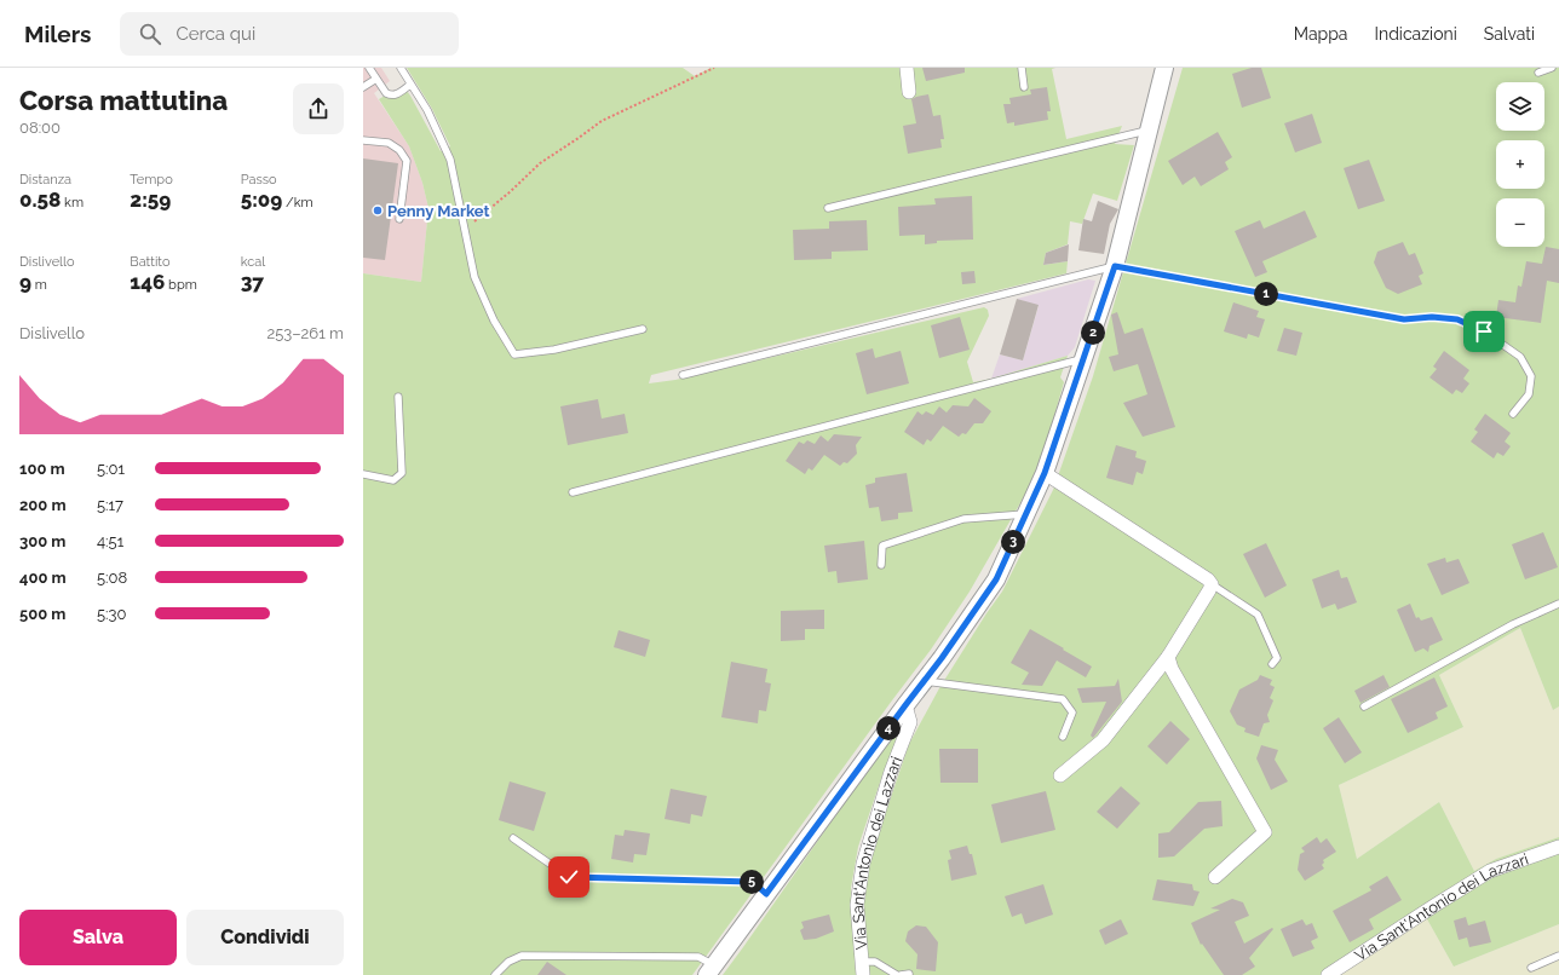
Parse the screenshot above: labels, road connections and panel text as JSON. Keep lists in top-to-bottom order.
{
  "streets": {
    "street": ["Via Sant'Antonio dei Lazzari"]
  },
  "places": ["Penny Market"],
  "page": {
    "header": "Milers",
    "search": "Cerca qui",
    "nav": ["Mappa", "Indicazioni", "Salvati"],
    "heading": ["Corsa mattutina", "08:00"],
    "map_buttons": ["+", "−"],
    "stats": [
      ["Distanza", "0.58 km"],
      ["Tempo", "2:59"],
      ["Passo", "5:09 /km"],
      ["Dislivello", "9 m"],
      ["Battito", "146 bpm"],
      ["kcal", "37"]
    ],
    "pins": [
      "1",
      "2",
      "3",
      "4",
      "5"
    ],
    "chart": ["Dislivello", "253–261 m"],
    "list": [
      {
        "name": "100 m",
        "note": "5:01"
      },
      {
        "name": "200 m",
        "note": "5:17"
      },
      {
        "name": "300 m",
        "note": "4:51"
      },
      {
        "name": "400 m",
        "note": "5:08"
      },
      {
        "name": "500 m",
        "note": "5:30"
      }
    ],
    "buttons": ["Salva", "Condividi"]
  }
}
